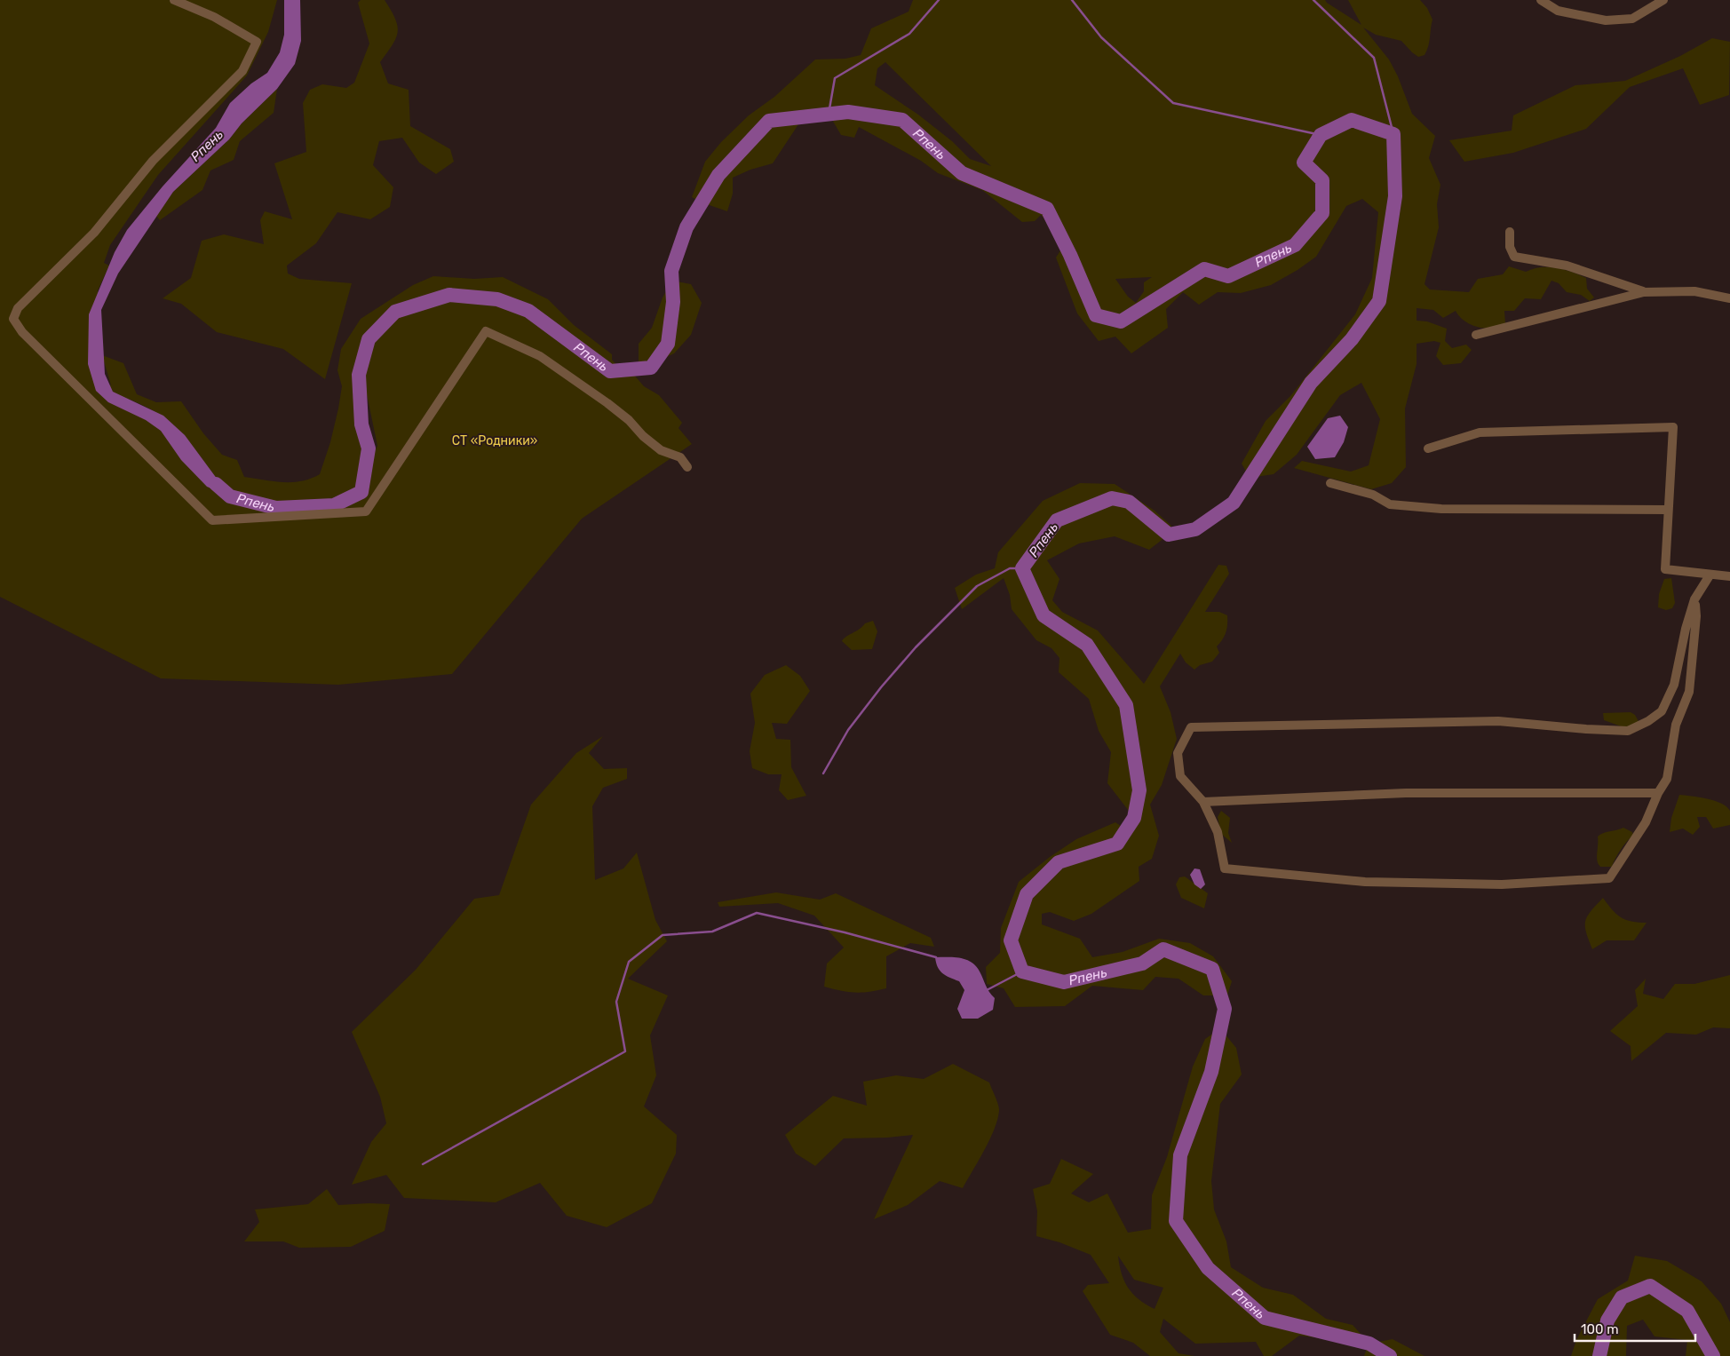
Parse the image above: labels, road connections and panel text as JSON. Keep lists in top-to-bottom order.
{
  "water": ["Рпень"],
  "parks": ["СТ «Родники»"],
  "scale_bar": "100 m"
}
